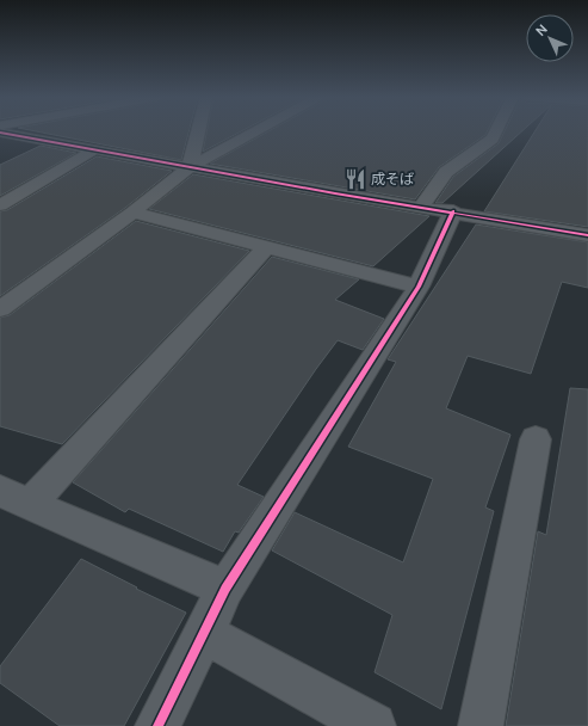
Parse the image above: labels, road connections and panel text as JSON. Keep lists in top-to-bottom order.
{
  "places": {
    "restaurant": ["成そば"]
  },
  "north": "top left"
}
